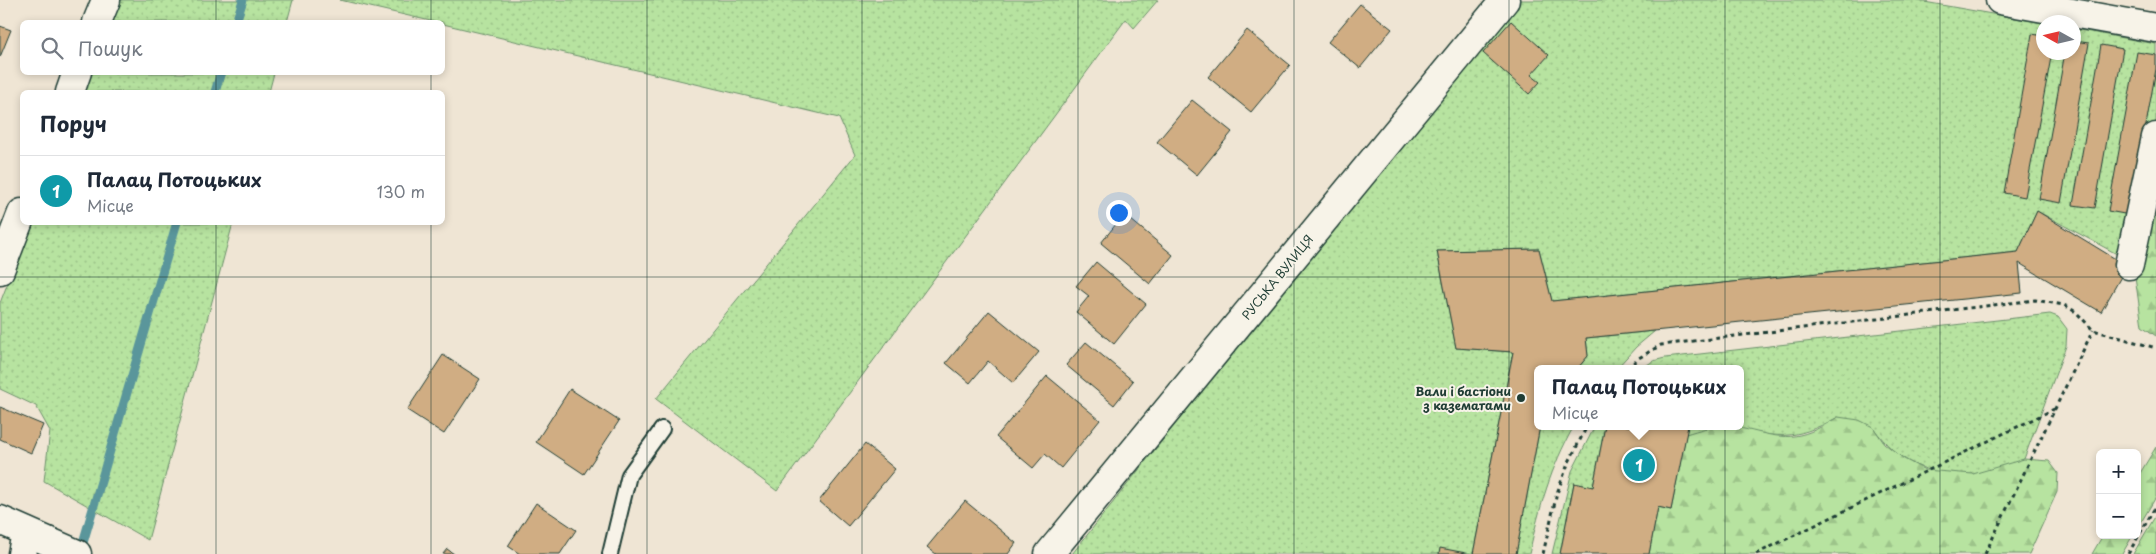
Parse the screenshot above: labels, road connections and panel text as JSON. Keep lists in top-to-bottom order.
{
  "streets": {
    "street": ["РУСЬКА ВУЛИЦЯ"]
  },
  "places": ["Вали і бастіони з казематами"],
  "north": "left",
  "page": {
    "search": "Пошук",
    "heading": "Поруч",
    "list": [
      {
        "mark": "1",
        "name": "Палац Потоцьких",
        "note": "Місце",
        "value": "130 m"
      }
    ],
    "popup": ["Палац Потоцьких", "Місце"],
    "pins": "1",
    "map_buttons": ["+", "−"]
  }
}
